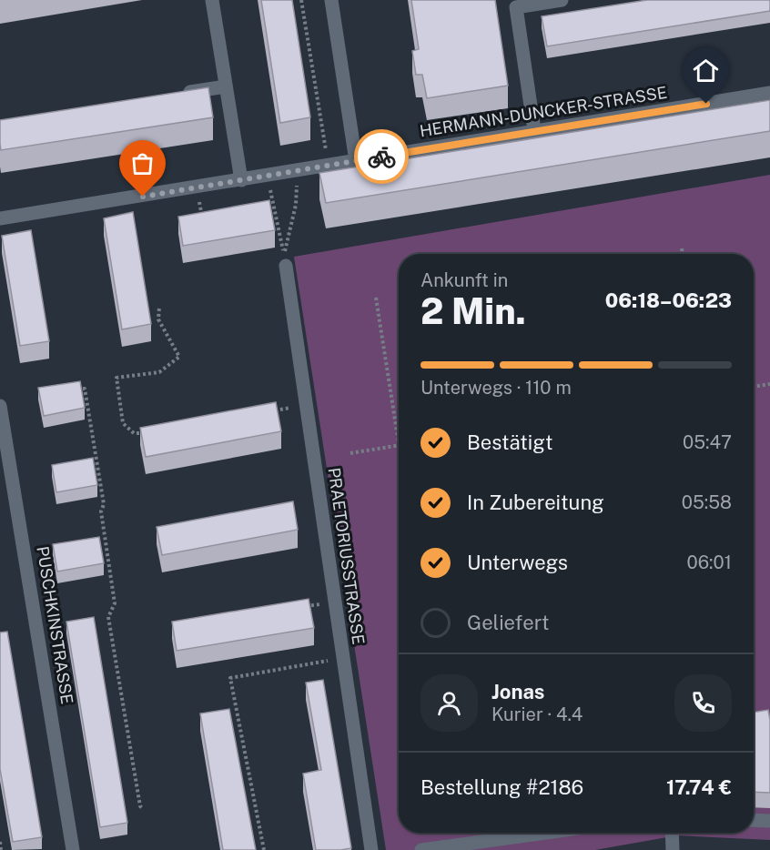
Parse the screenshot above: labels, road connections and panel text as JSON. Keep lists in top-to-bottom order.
{
  "streets": {
    "street": ["HERMANN-DUNCKER-STRASSE", "PRAETORIUSSTRASSE", "PUSCHKINSTRASSE"]
  },
  "page": {
    "heading": ["2 Min.", "Ankunft in", "06:18–06:23"],
    "panel": [
      "Jonas",
      "Kurier · 4.4",
      "Bestellung #2186",
      "17.74 €"
    ],
    "bar": "Unterwegs · 110 m",
    "list": [
      ["Bestätigt", "05:47"],
      ["In Zubereitung", "05:58"],
      ["Unterwegs", "06:01"],
      "Geliefert"
    ]
  }
}
